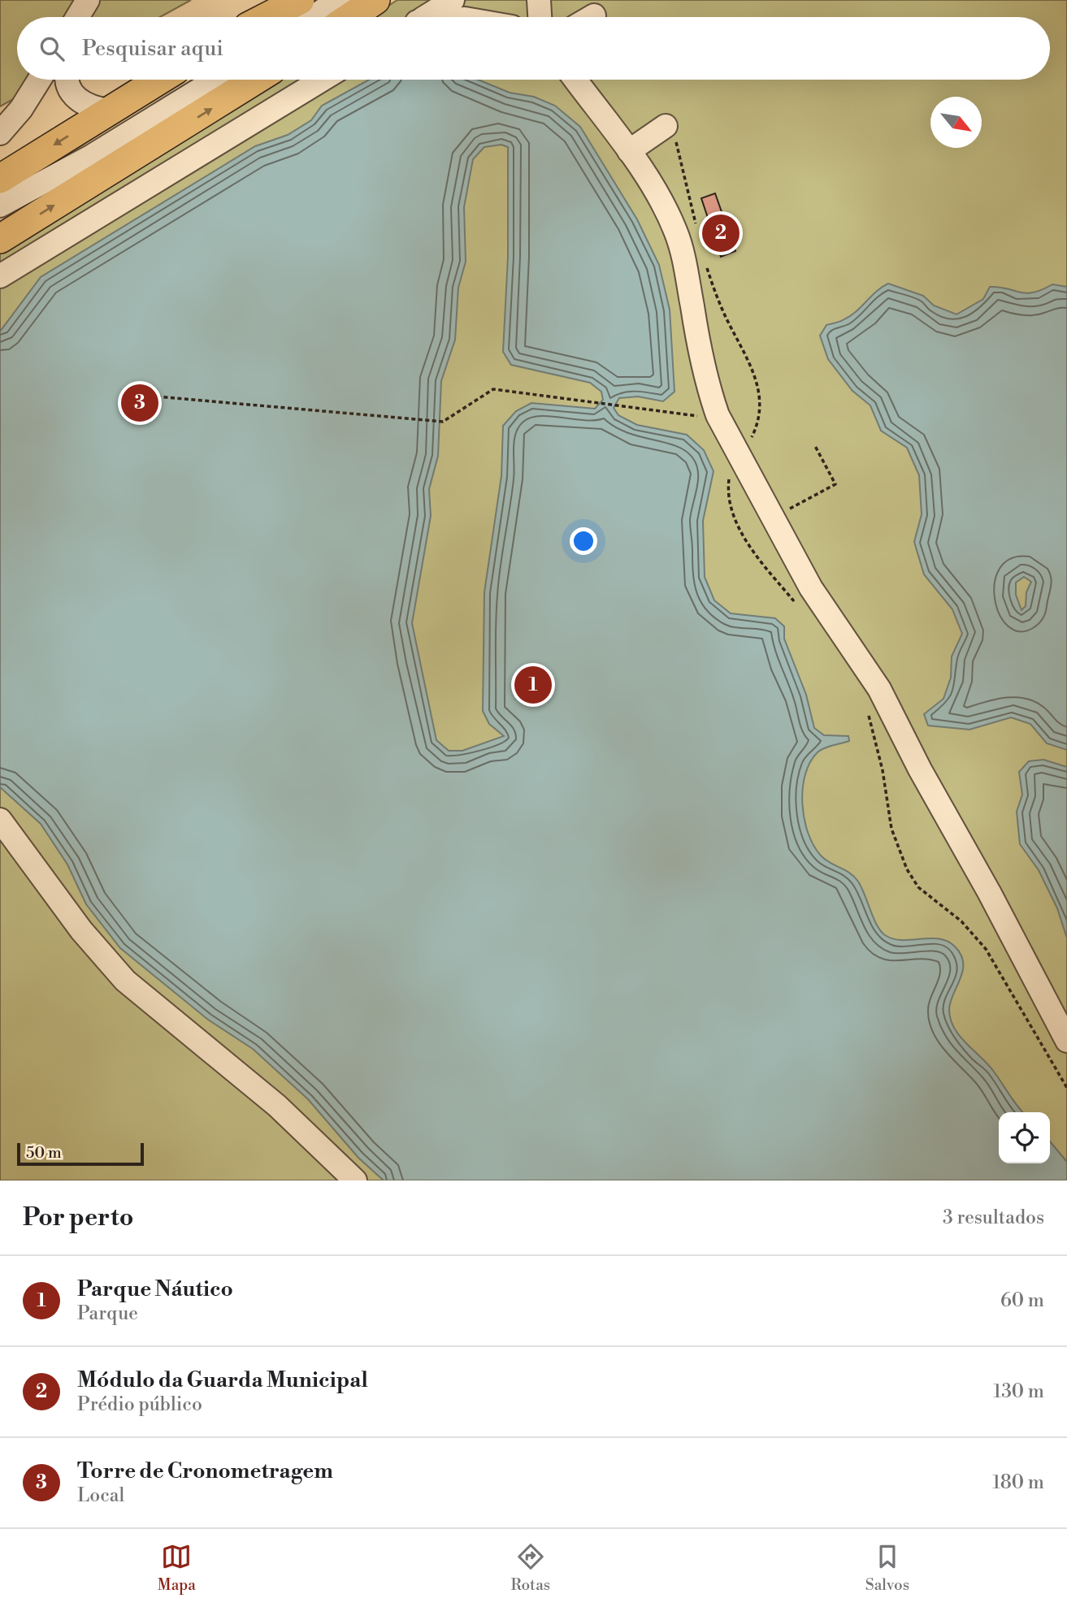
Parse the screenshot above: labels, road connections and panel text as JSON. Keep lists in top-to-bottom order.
{
  "scale_bar": "50 m",
  "north": "bottom right",
  "page": {
    "search": "Pesquisar aqui",
    "pins": ["2", "3", "1"],
    "scale": "50 m",
    "heading": ["Por perto", "3 resultados"],
    "list": [
      {
        "mark": "1",
        "name": "Parque Náutico",
        "note": "Parque",
        "value": "60 m"
      },
      {
        "mark": "2",
        "name": "Módulo da Guarda Municipal",
        "note": "Prédio público",
        "value": "130 m"
      },
      {
        "mark": "3",
        "name": "Torre de Cronometragem",
        "note": "Local",
        "value": "180 m"
      }
    ],
    "nav": ["Mapa", "Rotas", "Salvos"]
  }
}
